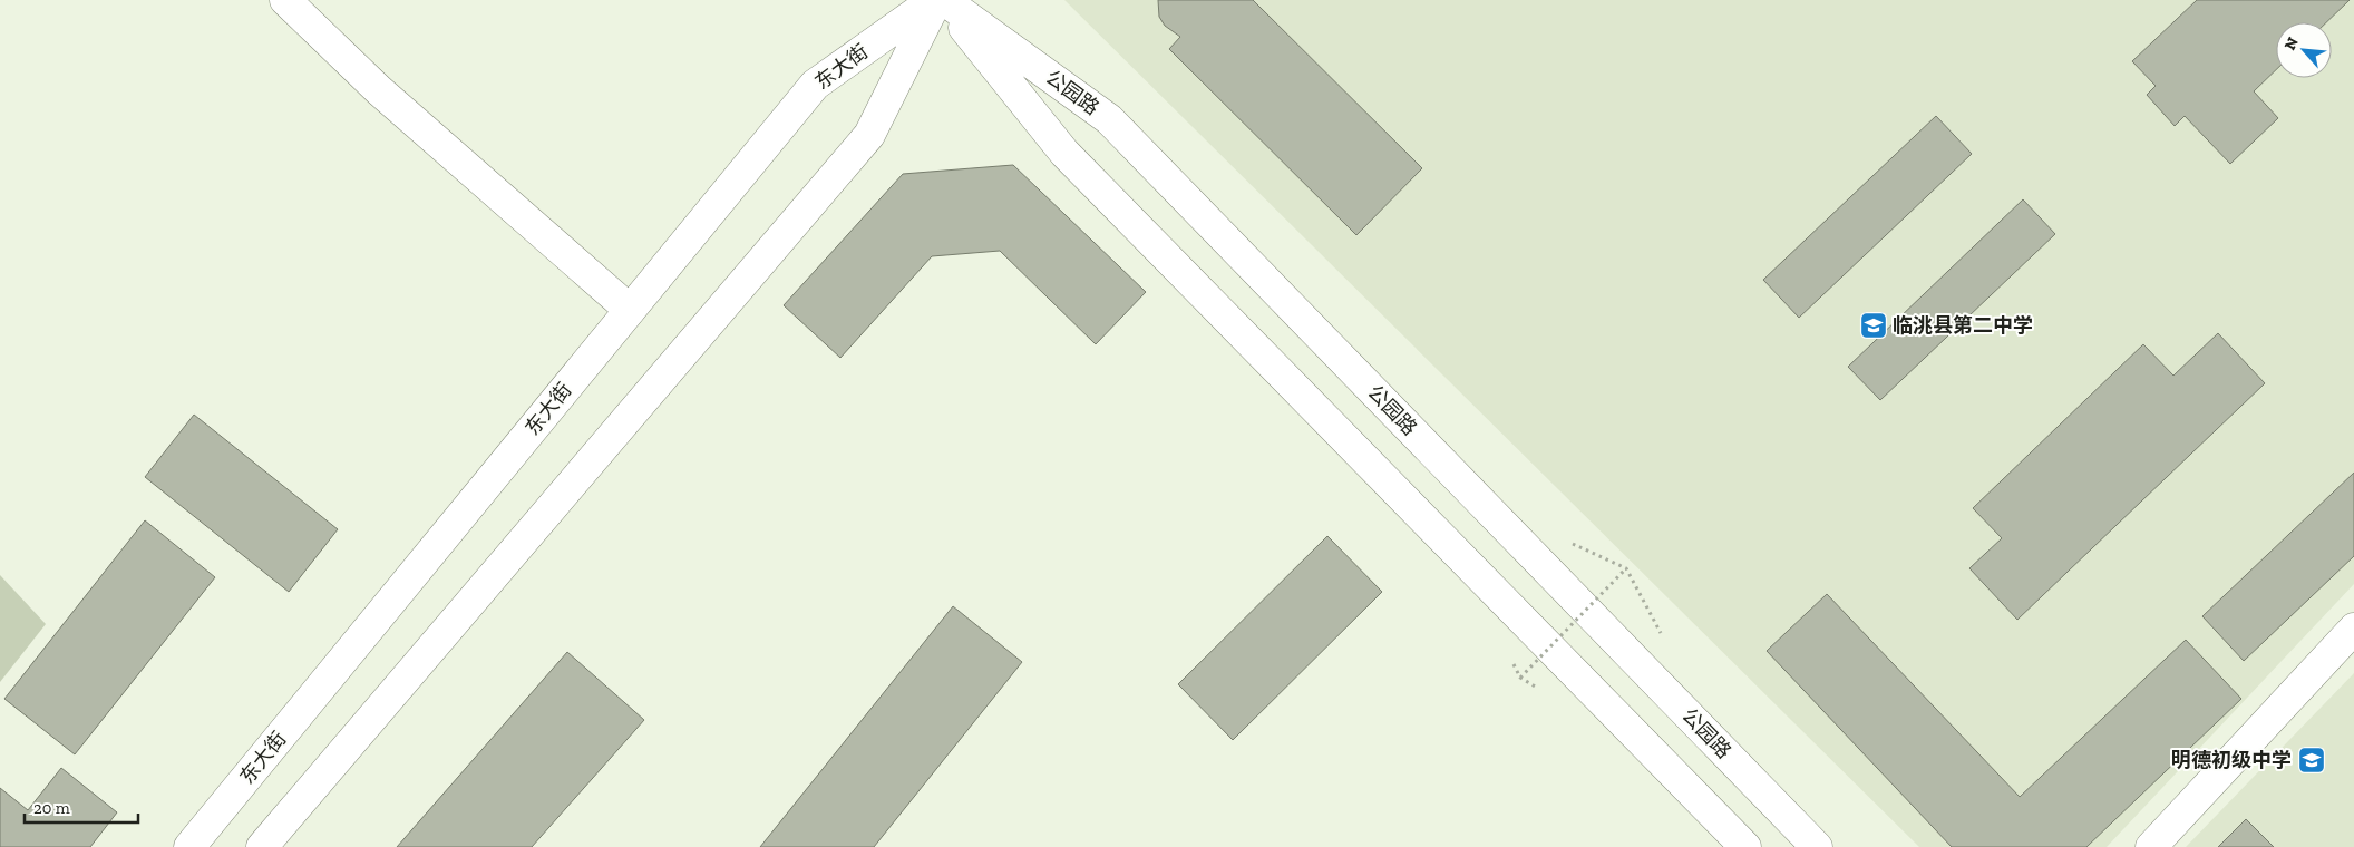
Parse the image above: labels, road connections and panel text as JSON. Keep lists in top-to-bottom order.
{
  "streets": {
    "main road": ["东大街", "公园路"]
  },
  "places": {
    "school or university": ["临洮县第二中学", "明德初级中学"]
  },
  "scale_bar": "20 m",
  "north": "top left"
}
